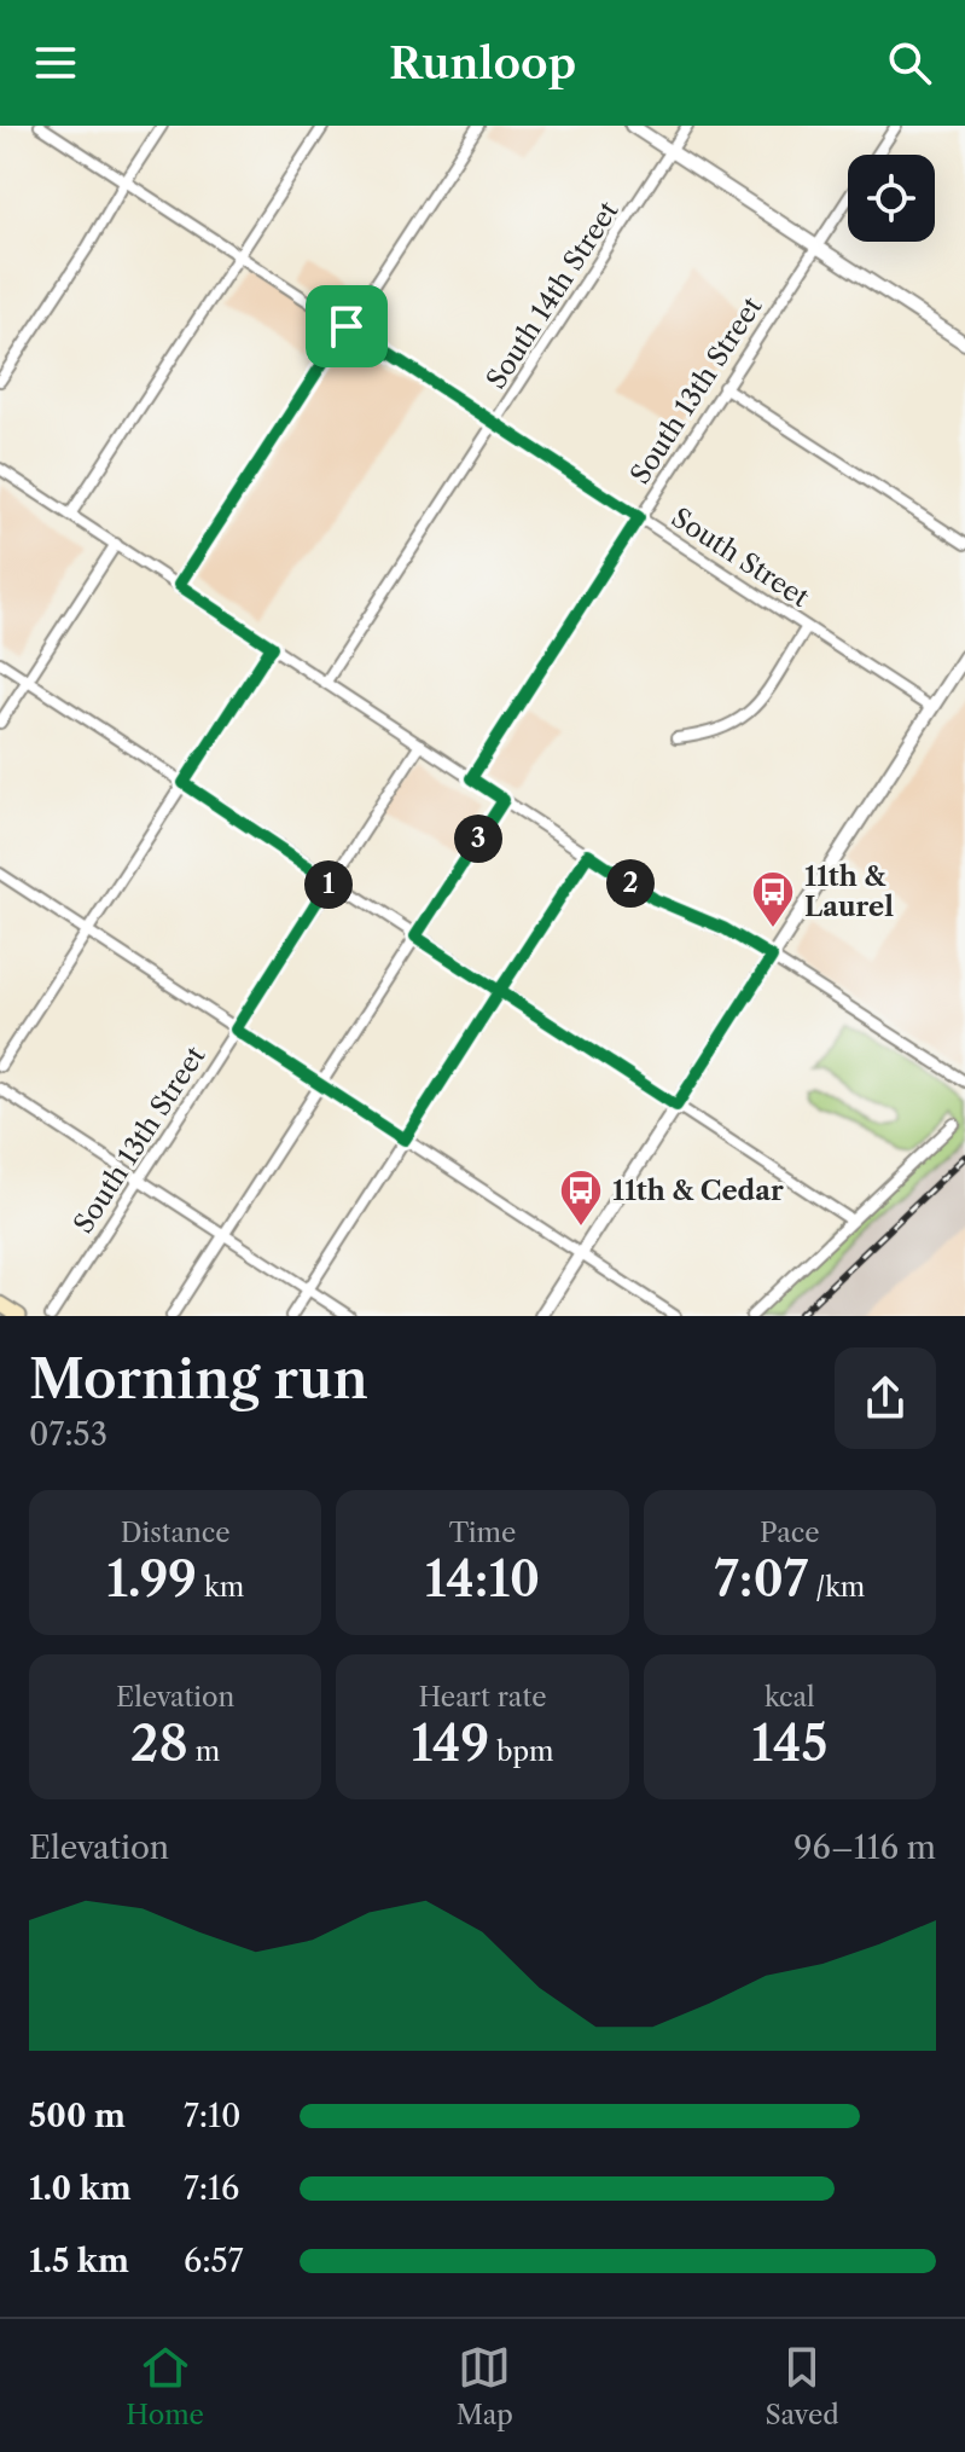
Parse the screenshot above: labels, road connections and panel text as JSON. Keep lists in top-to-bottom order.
{
  "streets": {
    "street": ["South 14th Street", "South 13th Street", "South Street"]
  },
  "crossings": [
    ["South 14th Street", "South Street"],
    ["South 13th Street", "South Street"]
  ],
  "places": {
    "bus stop": ["11th & Laurel", "11th & Cedar"]
  },
  "page": {
    "header": "Runloop",
    "pins": ["3", "2", "1"],
    "heading": ["Morning run", "07:53"],
    "stats": [
      ["Distance", "1.99 km"],
      ["Time", "14:10"],
      ["Pace", "7:07 /km"],
      ["Elevation", "28 m"],
      ["Heart rate", "149 bpm"],
      ["kcal", "145"]
    ],
    "chart": ["Elevation", "96–116 m"],
    "list": [
      {
        "name": "500 m",
        "note": "7:10"
      },
      {
        "name": "1.0 km",
        "note": "7:16"
      },
      {
        "name": "1.5 km",
        "note": "6:57"
      }
    ],
    "tabs": ["Home", "Map", "Saved"]
  }
}
